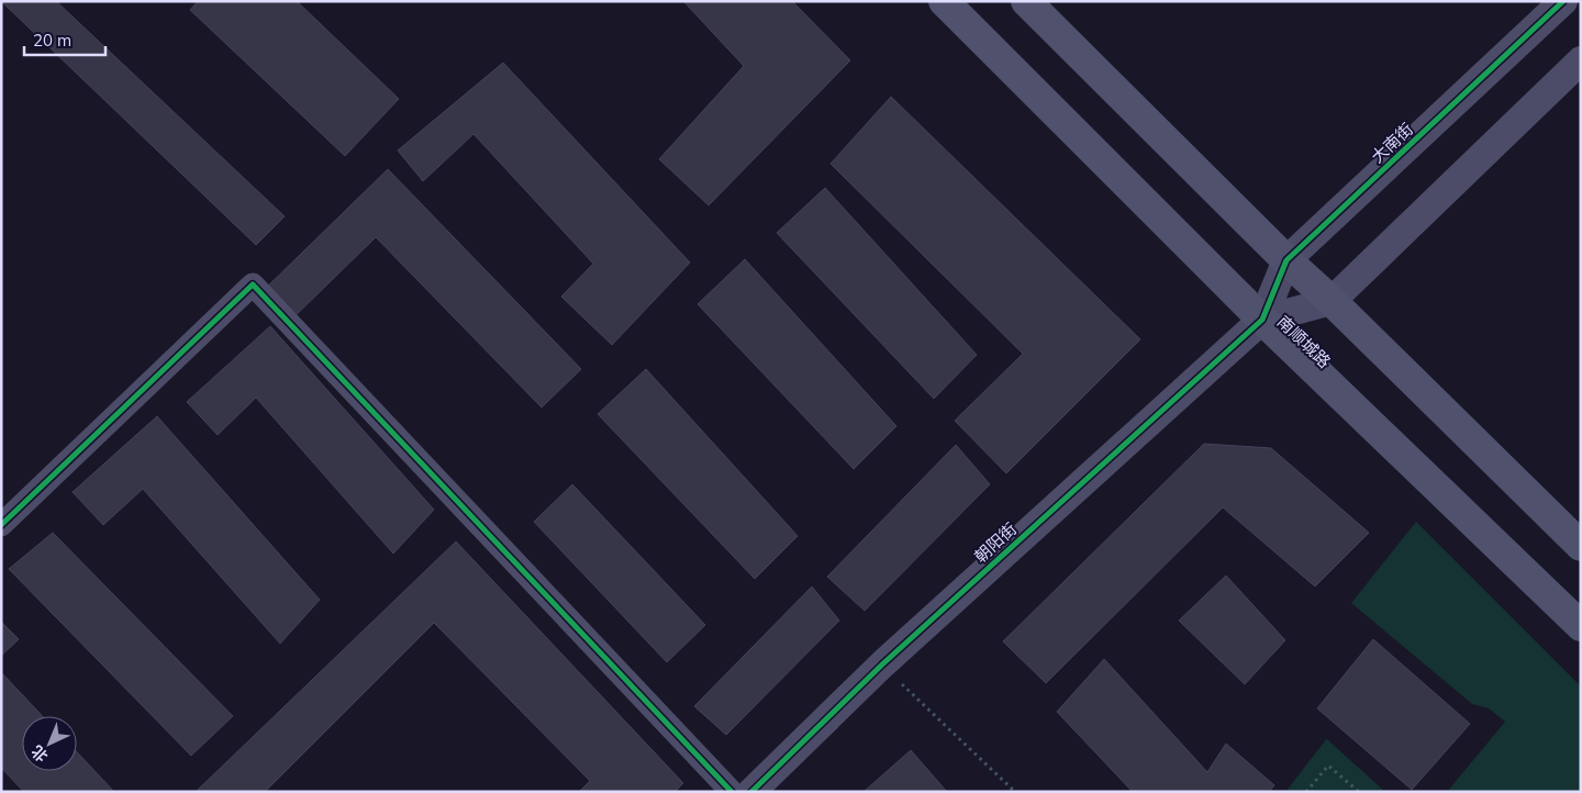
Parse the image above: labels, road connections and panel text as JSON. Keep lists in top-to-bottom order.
{
  "streets": {
    "main road": ["南顺城路"],
    "street": ["大南街", "朝阳街"]
  },
  "crossings": [
    ["大南街", "南顺城路"],
    ["大南街", "朝阳街"],
    ["南顺城路", "朝阳街"]
  ],
  "scale_bar": "20 m",
  "north": "bottom left"
}
